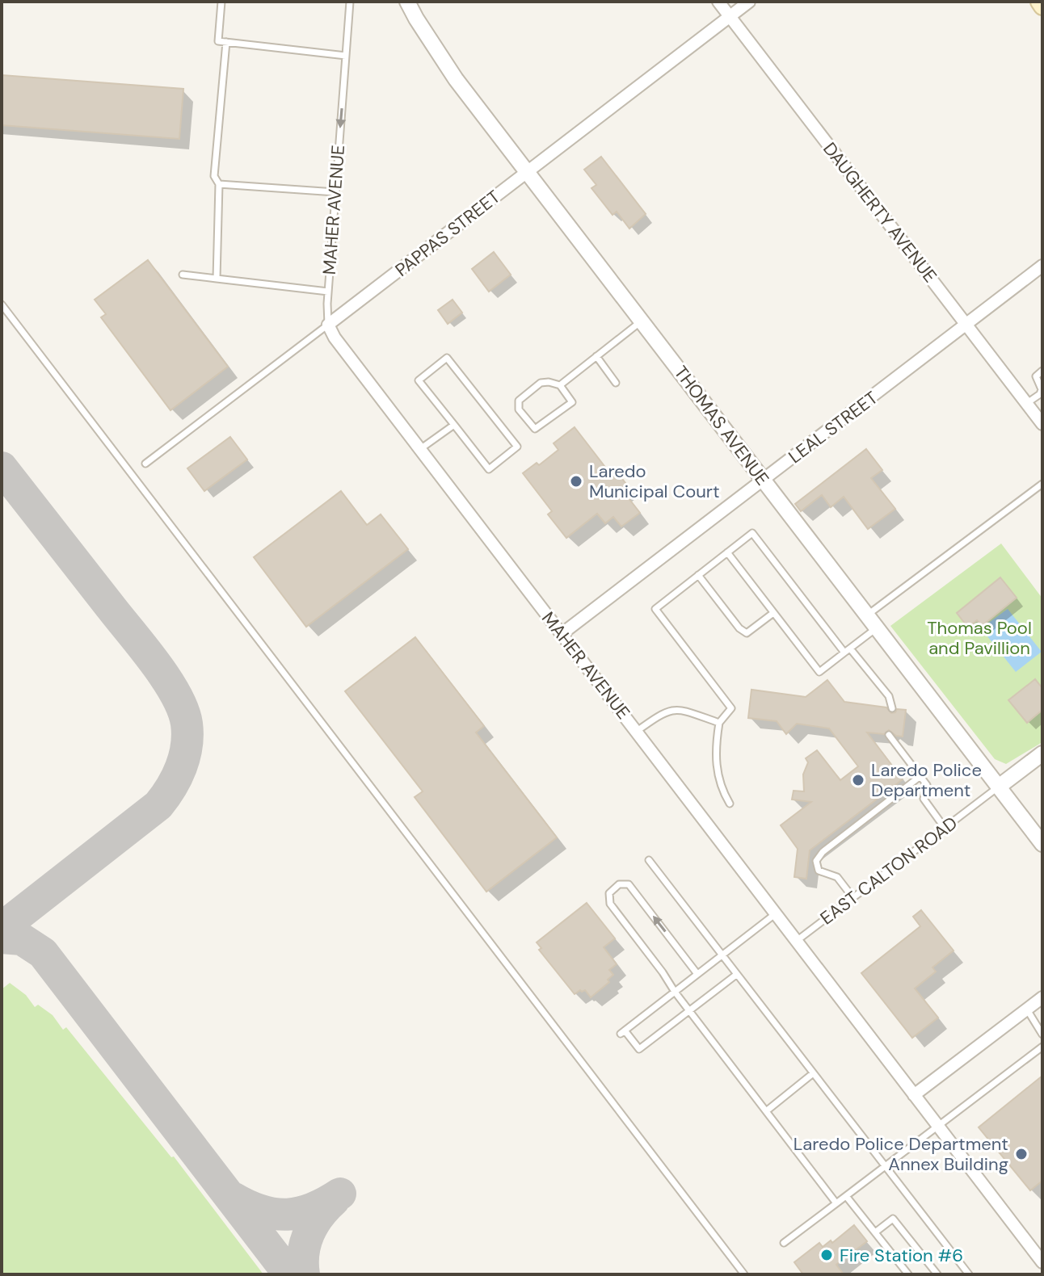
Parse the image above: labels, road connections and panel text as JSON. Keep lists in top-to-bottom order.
{
  "streets": {
    "street": [
      "MAHER AVENUE",
      "DAUGHERTY AVENUE",
      "PAPPAS STREET",
      "THOMAS AVENUE",
      "LEAL STREET",
      "EAST CALTON ROAD"
    ]
  },
  "crossings": [
    ["MAHER AVENUE", "PAPPAS STREET"],
    ["MAHER AVENUE", "LEAL STREET"],
    ["MAHER AVENUE", "EAST CALTON ROAD"],
    ["DAUGHERTY AVENUE", "PAPPAS STREET"],
    ["DAUGHERTY AVENUE", "LEAL STREET"],
    ["PAPPAS STREET", "THOMAS AVENUE"],
    ["THOMAS AVENUE", "LEAL STREET"],
    ["THOMAS AVENUE", "EAST CALTON ROAD"]
  ],
  "parks": ["Thomas Pool and Pavillion"],
  "places": [
    "Laredo Municipal Court",
    "Laredo Police Department",
    "Laredo Police Department Annex Building",
    "Fire Station #6"
  ]
}
